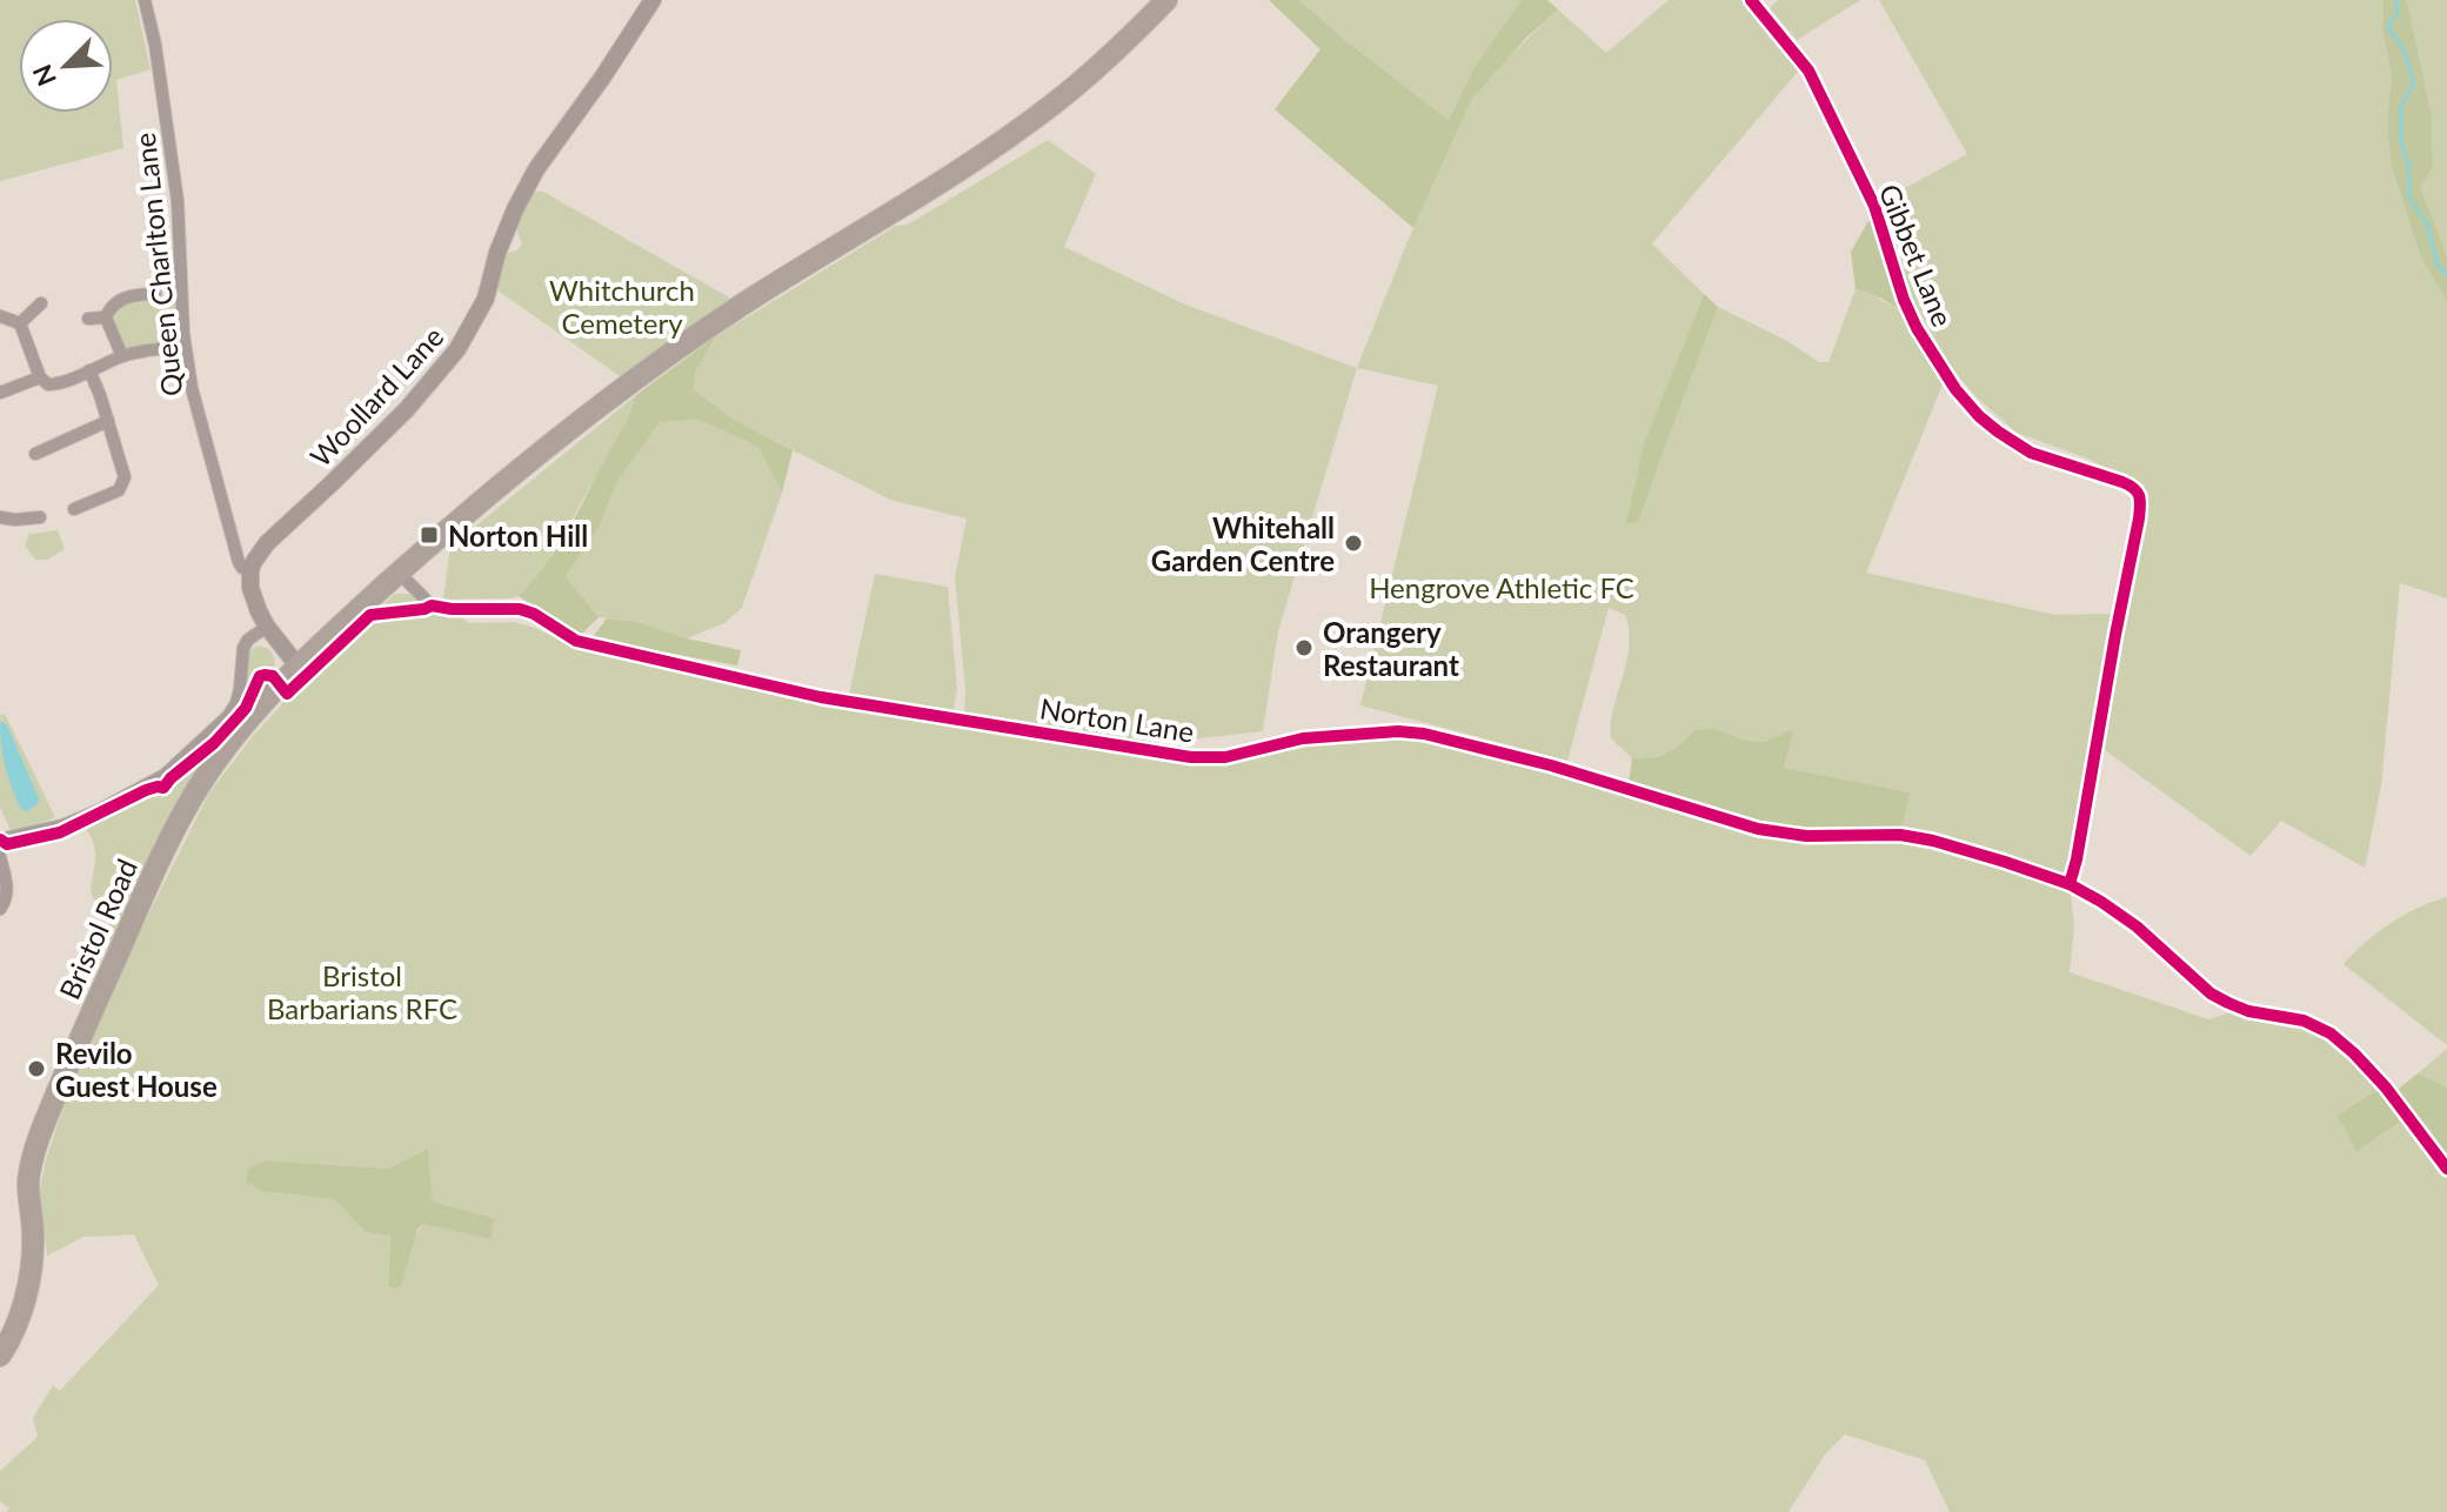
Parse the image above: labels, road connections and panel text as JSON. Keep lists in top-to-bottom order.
{
  "streets": {
    "highway": ["Bristol Road"],
    "street": [
      "Gibbet Lane",
      "Queen Charlton Lane",
      "Woollard Lane",
      "Norton Lane"
    ]
  },
  "crossings": [
    ["Gibbet Lane", "Norton Lane"],
    ["Queen Charlton Lane", "Woollard Lane"],
    ["Norton Lane", "Bristol Road"]
  ],
  "parks": ["Whitchurch Cemetery", "Hengrove Athletic FC", "Bristol Barbarians RFC"],
  "places": {
    "transit": ["Norton Hill"],
    "other": ["Whitehall Garden Centre", "Orangery Restaurant", "Revilo Guest House"]
  },
  "north": "bottom left"
}
